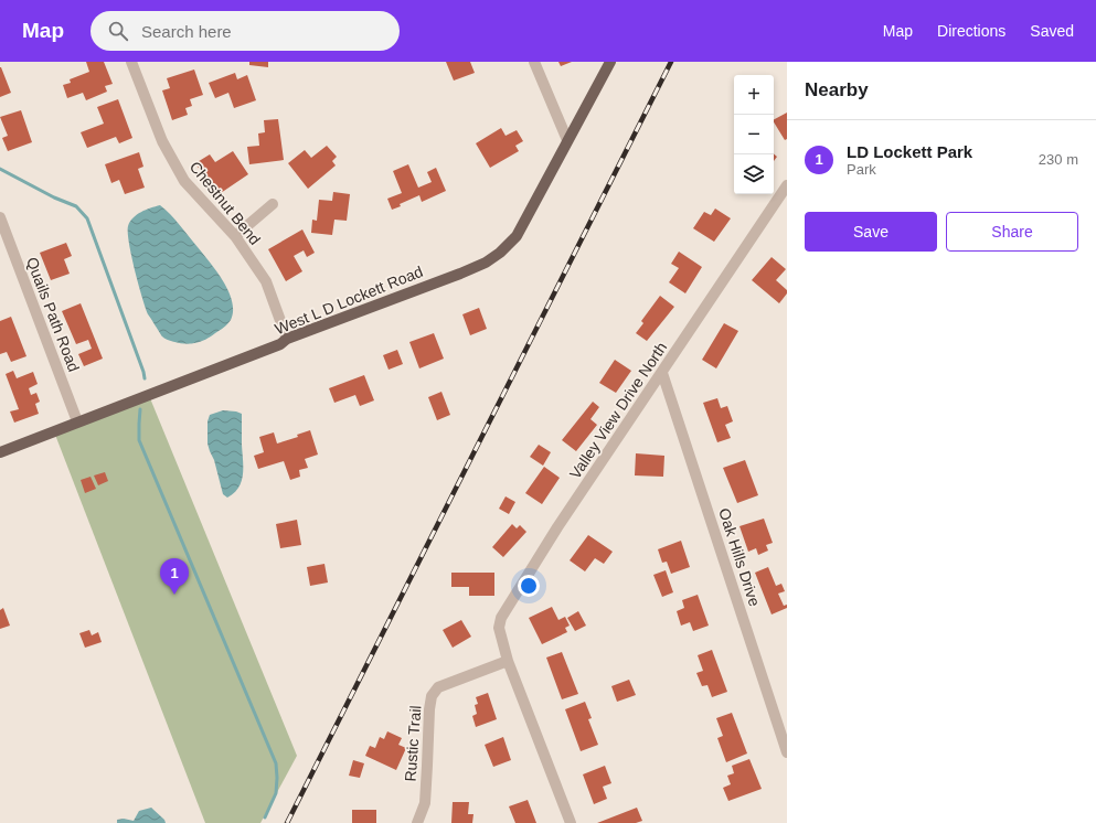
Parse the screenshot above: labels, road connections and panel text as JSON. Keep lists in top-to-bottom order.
{
  "streets": {
    "main road": ["West L D Lockett Road"],
    "street": [
      "Chestnut Bend",
      "Quails Path Road",
      "Valley View Drive North",
      "Oak Hills Drive",
      "Rustic Trail"
    ]
  },
  "crossings": [
    ["Chestnut Bend", "West L D Lockett Road"],
    ["West L D Lockett Road", "Quails Path Road"],
    ["Valley View Drive North", "Oak Hills Drive"],
    ["Valley View Drive North", "Rustic Trail"]
  ],
  "page": {
    "header": "Map",
    "search": "Search here",
    "nav": ["Map", "Directions", "Saved"],
    "heading": "Nearby",
    "map_buttons": ["+", "−"],
    "list": [
      {
        "mark": "1",
        "name": "LD Lockett Park",
        "note": "Park",
        "value": "230 m"
      }
    ],
    "buttons": ["Save", "Share"],
    "pins": "1"
  }
}
